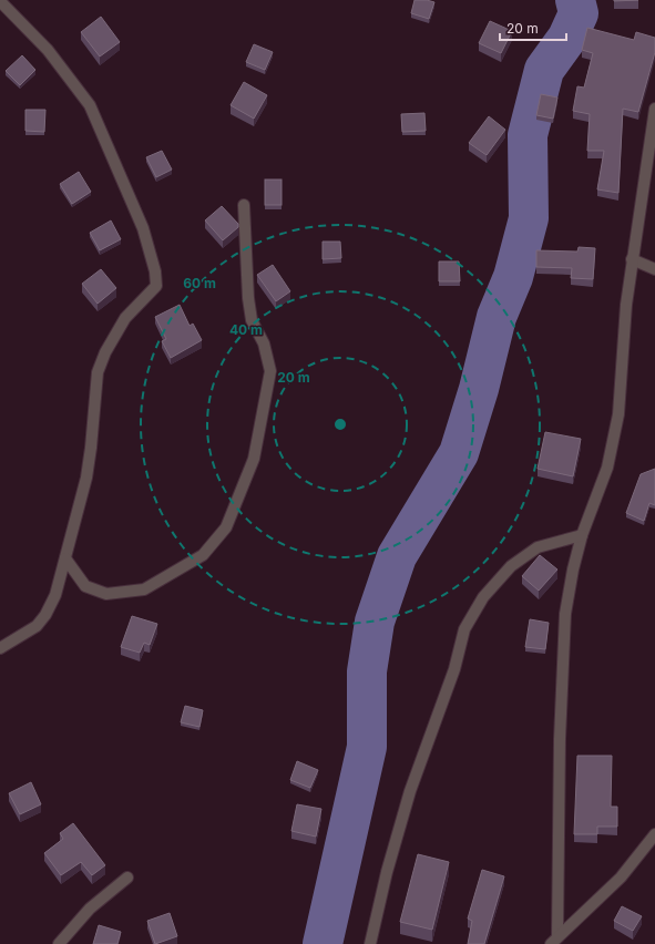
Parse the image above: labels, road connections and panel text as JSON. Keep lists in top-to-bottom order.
{
  "scale_bar": "20 m",
  "rings": ["60 m", "40 m", "20 m"]
}
